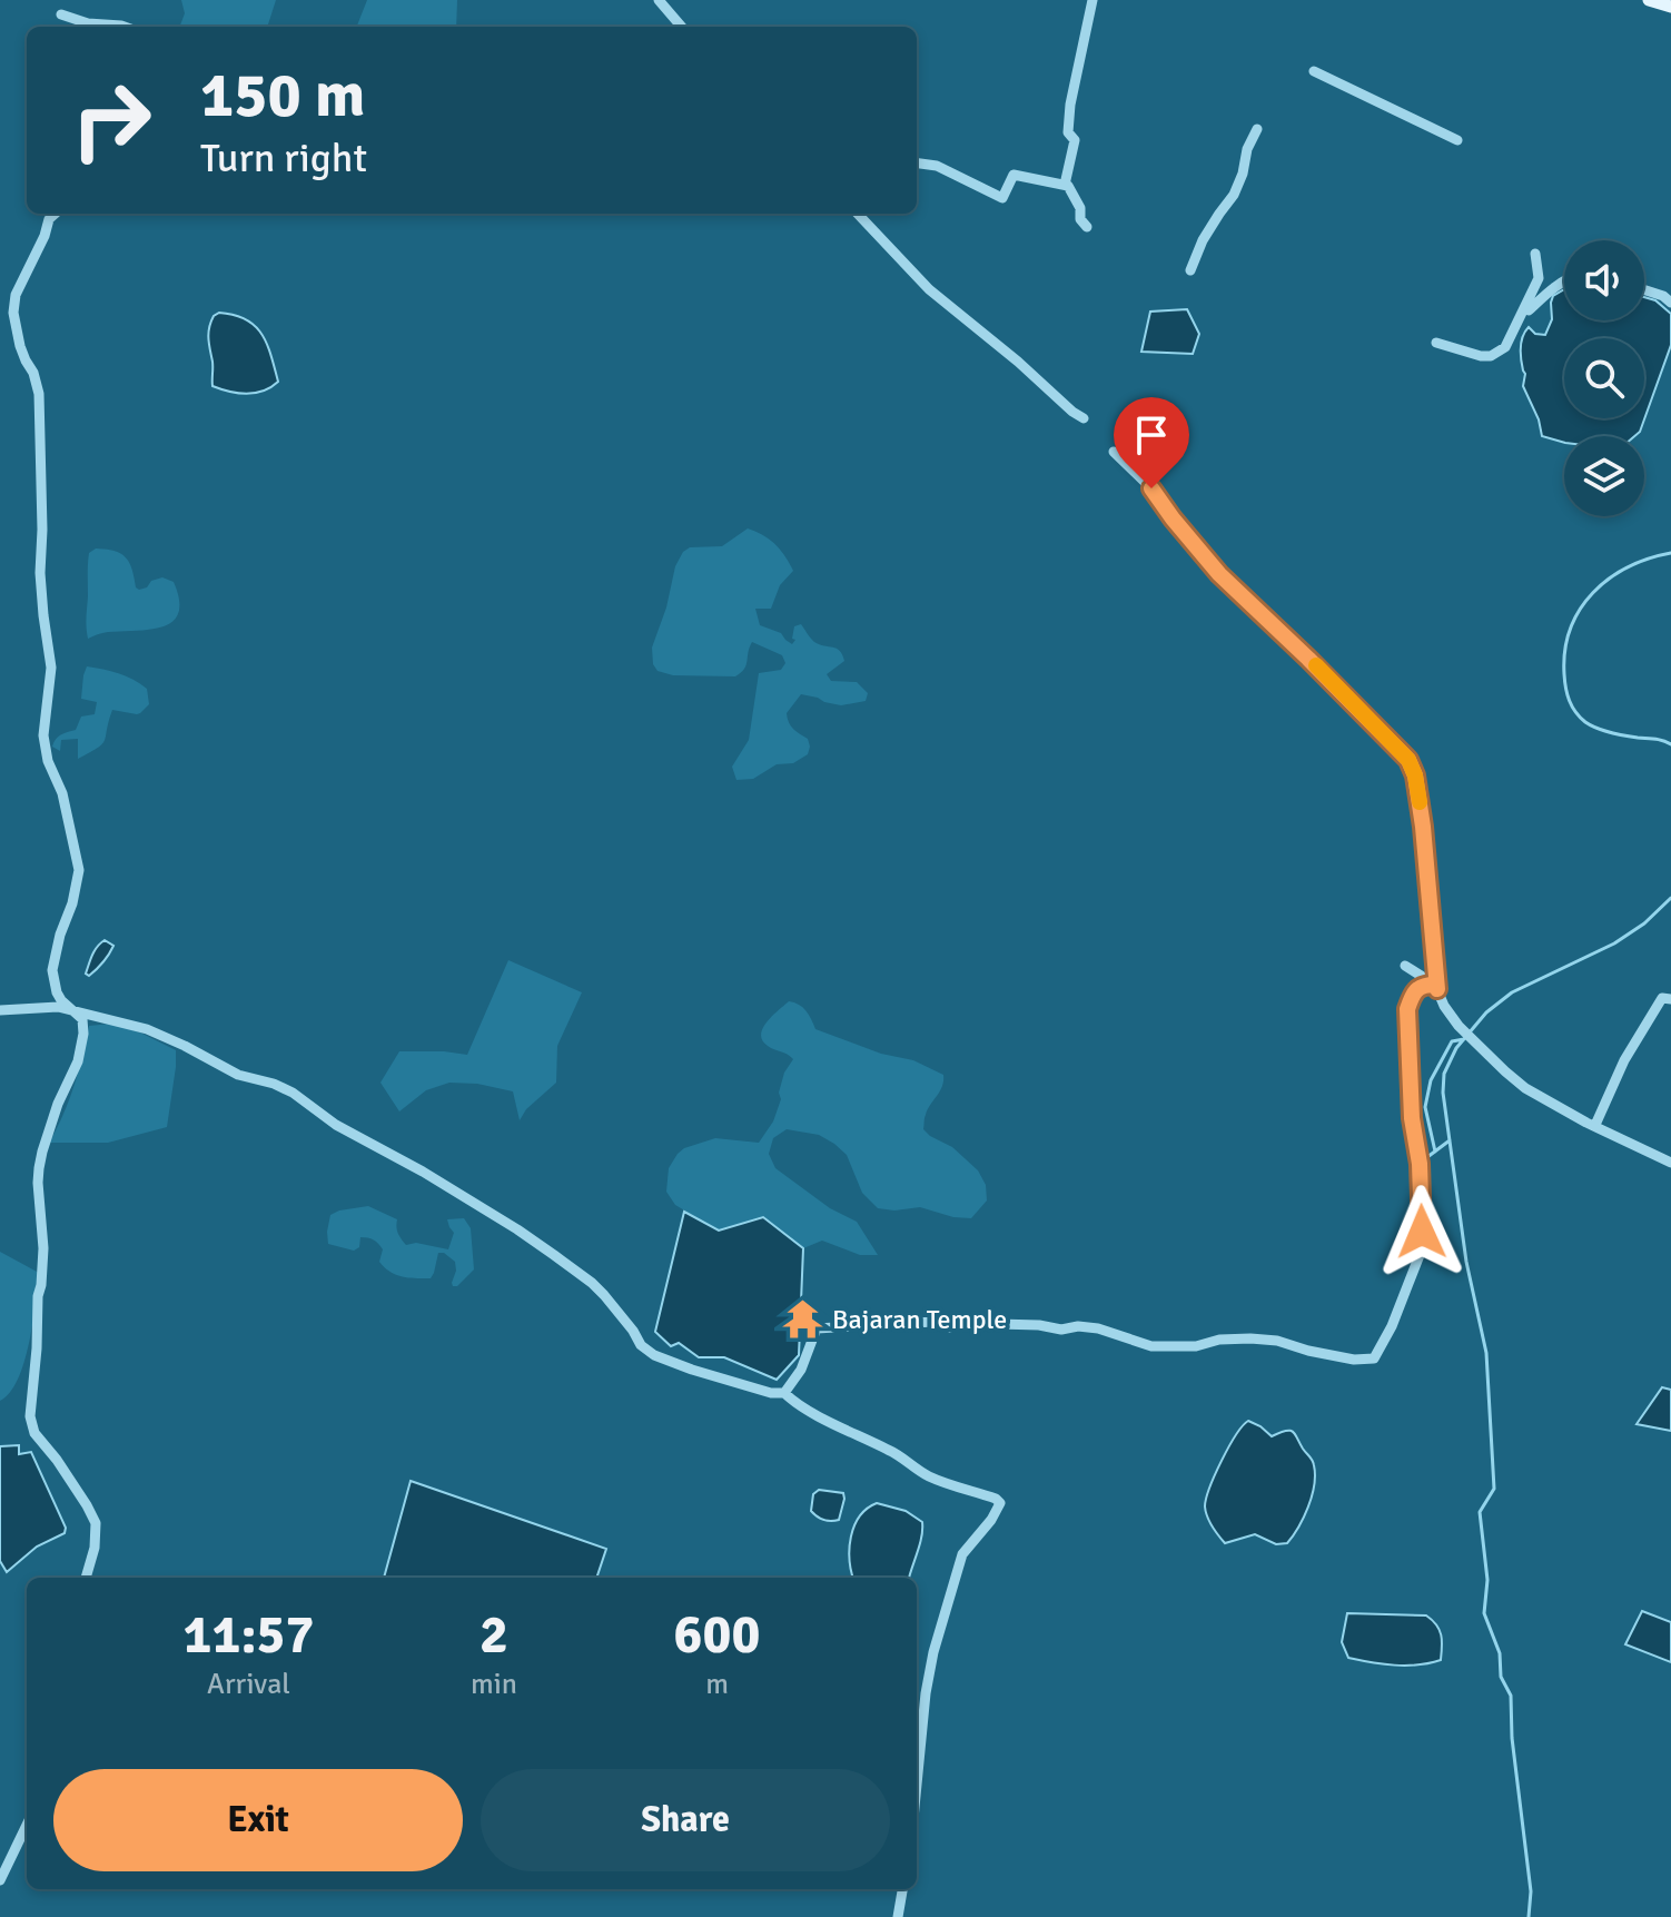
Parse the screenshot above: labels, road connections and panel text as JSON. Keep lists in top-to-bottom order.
{
  "places": {
    "temple": ["Bajaran Temple"]
  },
  "page": {
    "turn": ["150 m", "Turn right"],
    "eta": [
      "11:57",
      "Arrival",
      "2",
      "min",
      "600",
      "m"
    ],
    "buttons": ["Exit", "Share"]
  }
}
